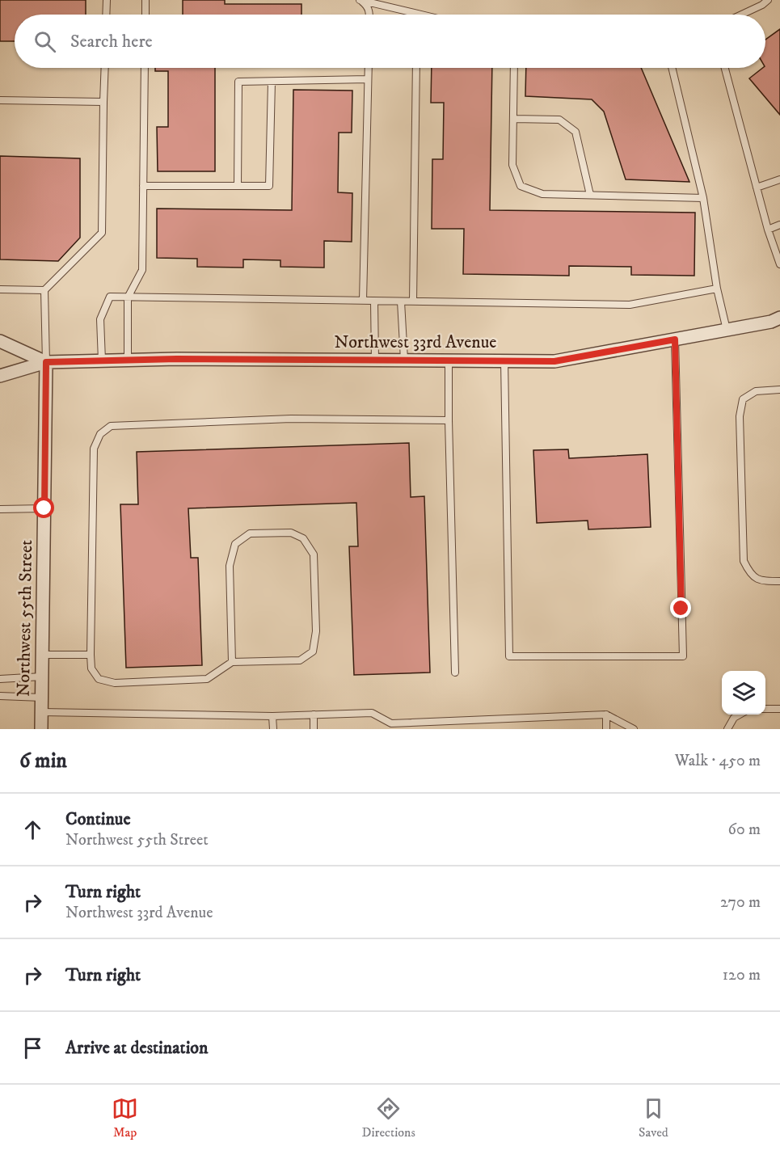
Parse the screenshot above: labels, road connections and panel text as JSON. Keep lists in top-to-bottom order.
{
  "streets": {
    "street": ["Northwest 33rd Avenue", "Northwest 55th Street"]
  },
  "crossings": [
    ["Northwest 33rd Avenue", "Northwest 55th Street"]
  ],
  "page": {
    "search": "Search here",
    "heading": ["6 min", "Walk · 450 m"],
    "list": [
      ["Continue", "Northwest 55th Street", "60 m"],
      ["Turn right", "Northwest 33rd Avenue", "270 m"],
      ["Turn right", "120 m"],
      "Arrive at destination"
    ],
    "nav": ["Map", "Directions", "Saved"]
  }
}
